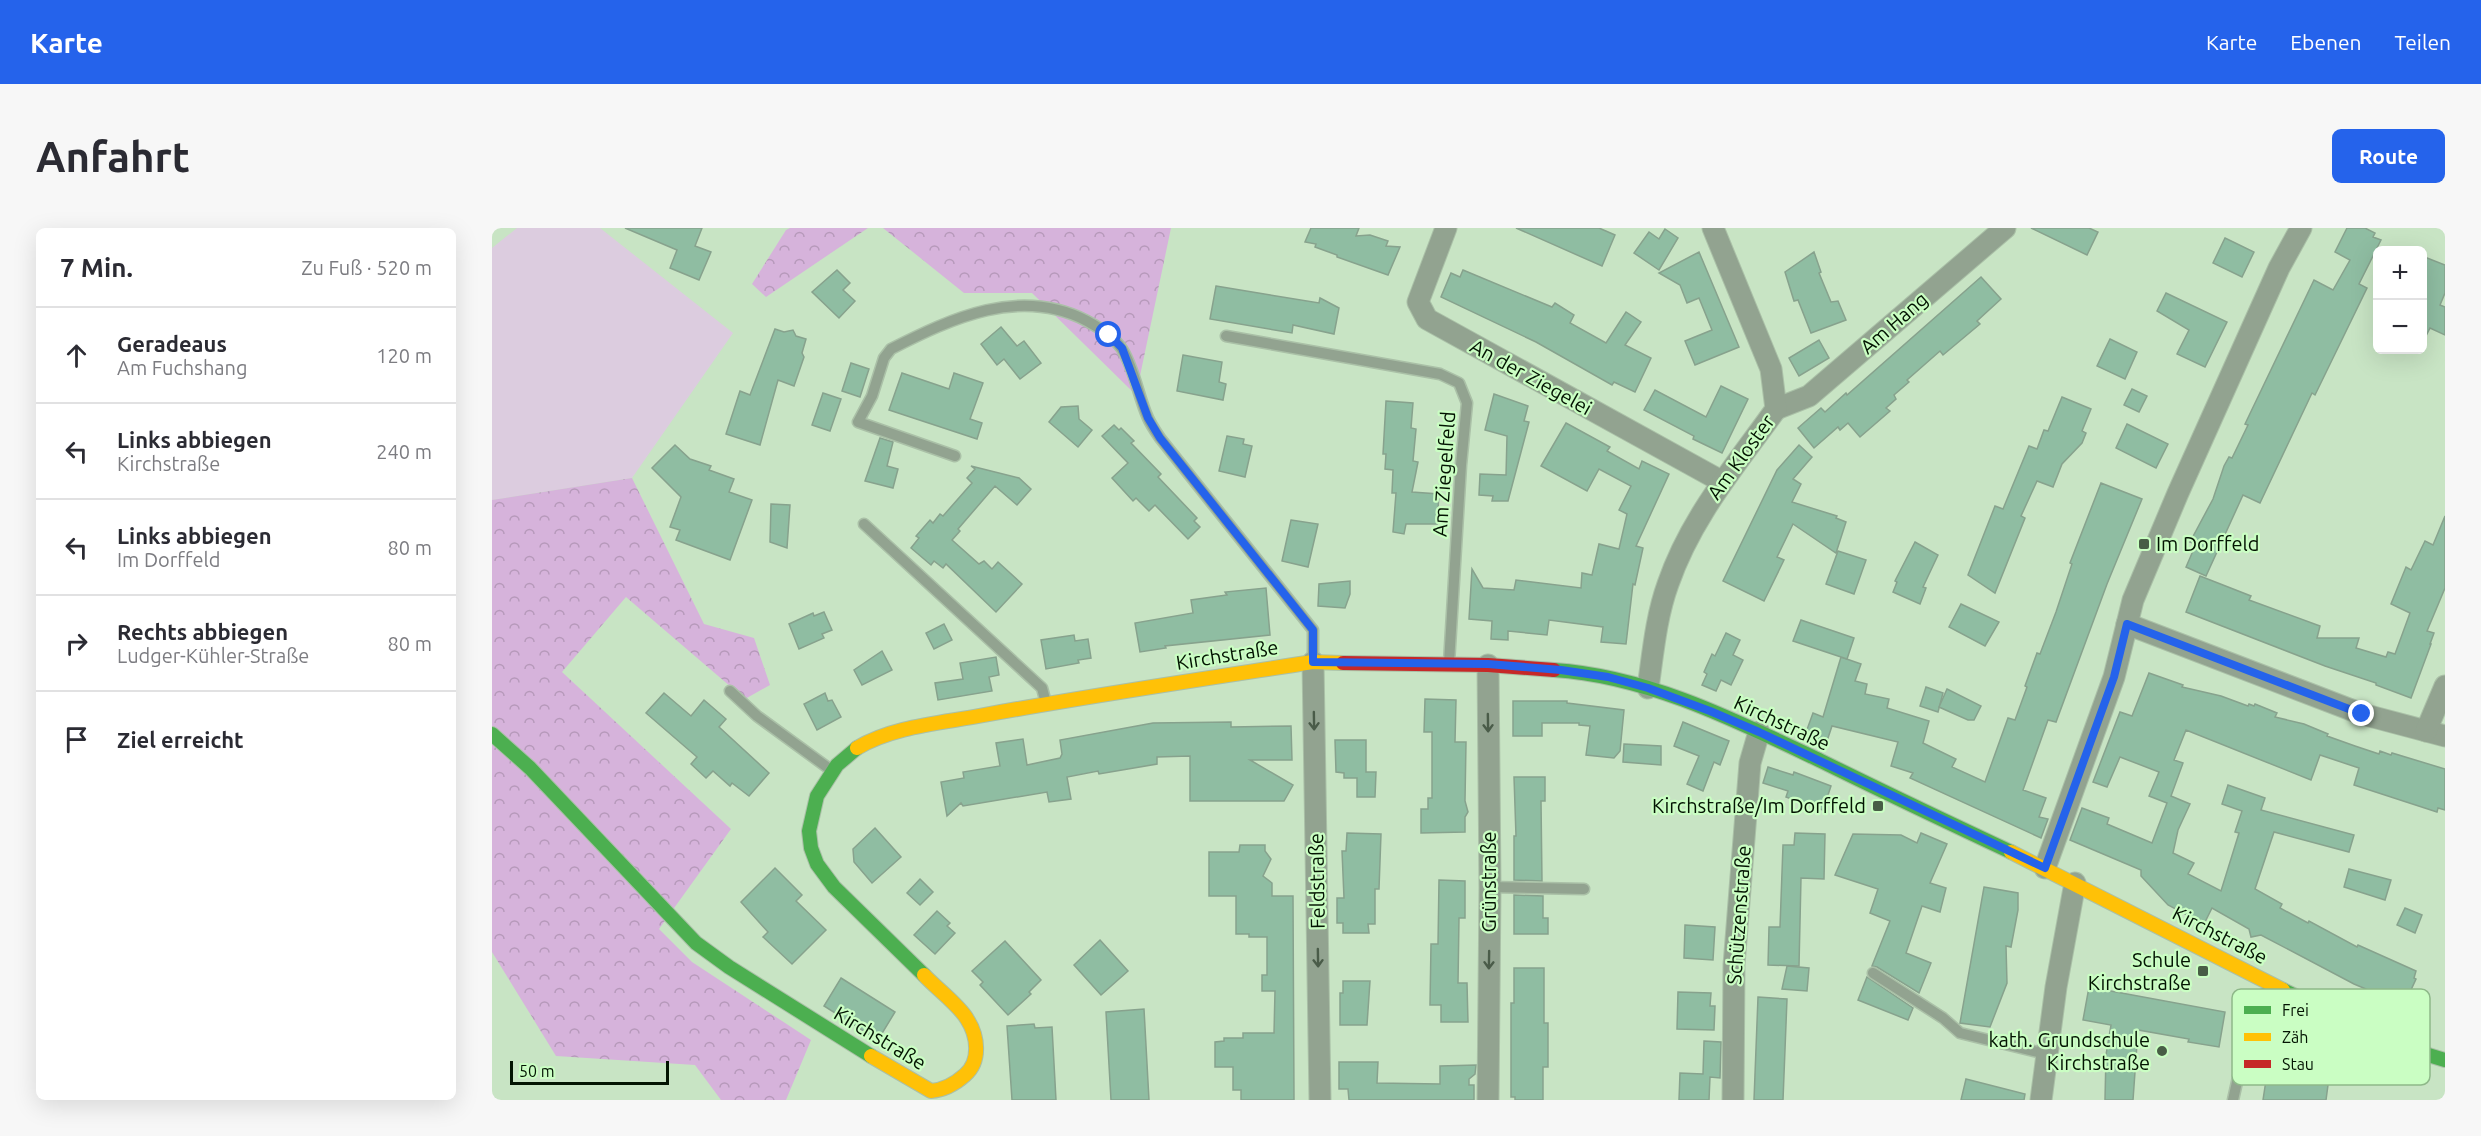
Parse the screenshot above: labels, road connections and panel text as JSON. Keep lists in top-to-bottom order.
{
  "streets": {
    "street": [
      "Am Hang",
      "An der Ziegelei",
      "Am Kloster",
      "Kirchstraße",
      "Feldstraße",
      "Grünstraße",
      "Schützenstraße"
    ],
    "lane": ["Am Ziegelfeld"]
  },
  "crossings": [
    ["Am Hang", "Am Kloster"],
    ["An der Ziegelei", "Am Kloster"],
    ["Am Kloster", "Kirchstraße"],
    ["Am Ziegelfeld", "Kirchstraße"],
    ["Kirchstraße", "Feldstraße"],
    ["Kirchstraße", "Grünstraße"],
    ["Kirchstraße", "Schützenstraße"]
  ],
  "one_way": ["Feldstraße", "Grünstraße"],
  "places": {
    "transit": ["Im Dorffeld", "Kirchstraße/Im Dorffeld", "Schule Kirchstraße"],
    "other": ["kath. Grundschule Kirchstraße"]
  },
  "legend": ["Frei", "Zäh", "Stau"],
  "scale_bar": "50 m",
  "page": {
    "header": "Karte",
    "nav": ["Karte", "Ebenen", "Teilen"],
    "buttons": "Route",
    "title": "Anfahrt",
    "heading": ["7 Min.", "Zu Fuß · 520 m"],
    "map_buttons": ["+", "−"],
    "list": [
      ["Geradeaus", "Am Fuchshang", "120 m"],
      ["Links abbiegen", "Kirchstraße", "240 m"],
      ["Links abbiegen", "Im Dorffeld", "80 m"],
      ["Rechts abbiegen", "Ludger-Kühler-Straße", "80 m"],
      "Ziel erreicht"
    ],
    "scale": "50 m"
  }
}
